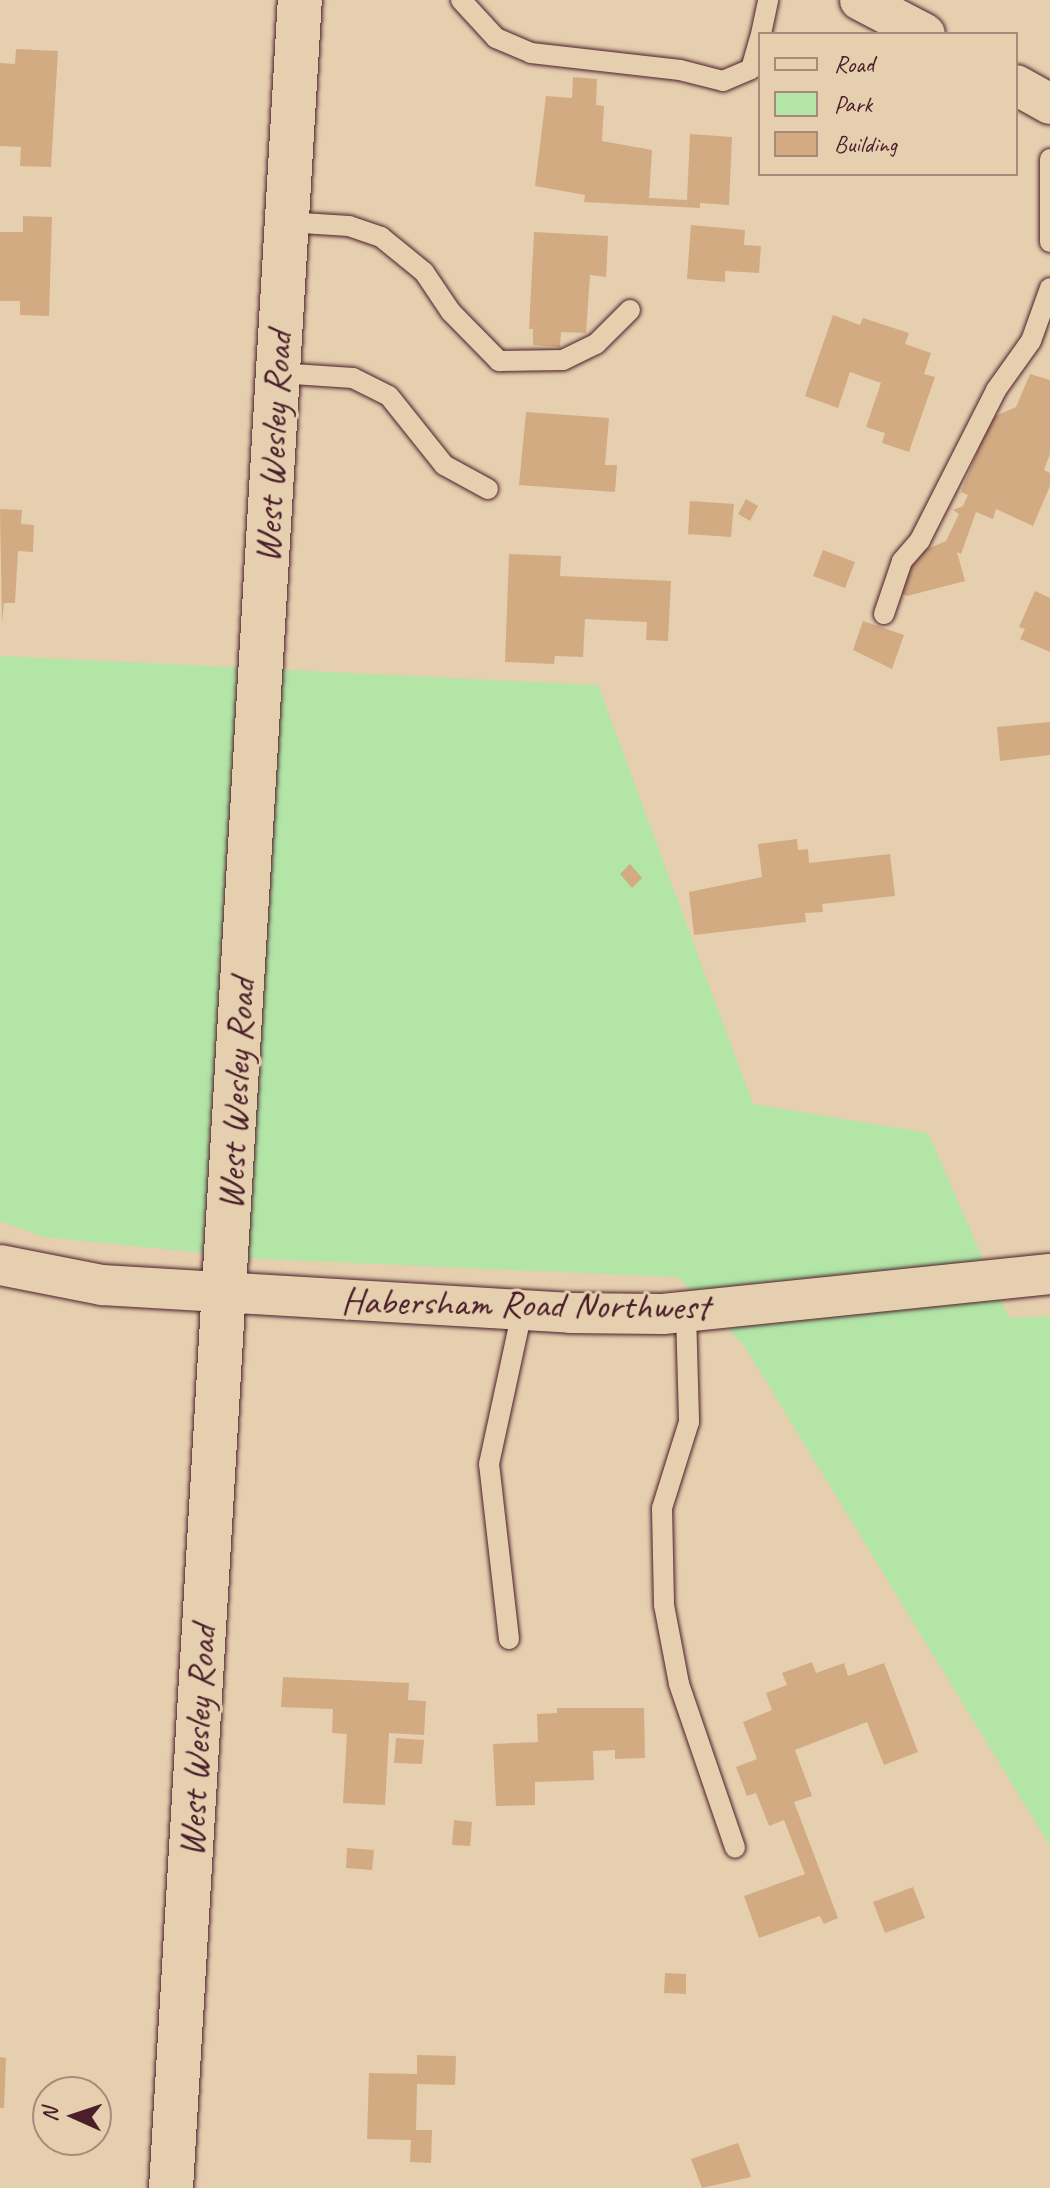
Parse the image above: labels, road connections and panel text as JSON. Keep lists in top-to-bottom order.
{
  "streets": {
    "street": ["West Wesley Road", "Habersham Road Northwest"]
  },
  "crossings": [
    ["West Wesley Road", "Habersham Road Northwest"]
  ],
  "legend": ["Road", "Park", "Building"],
  "north": "left"
}
